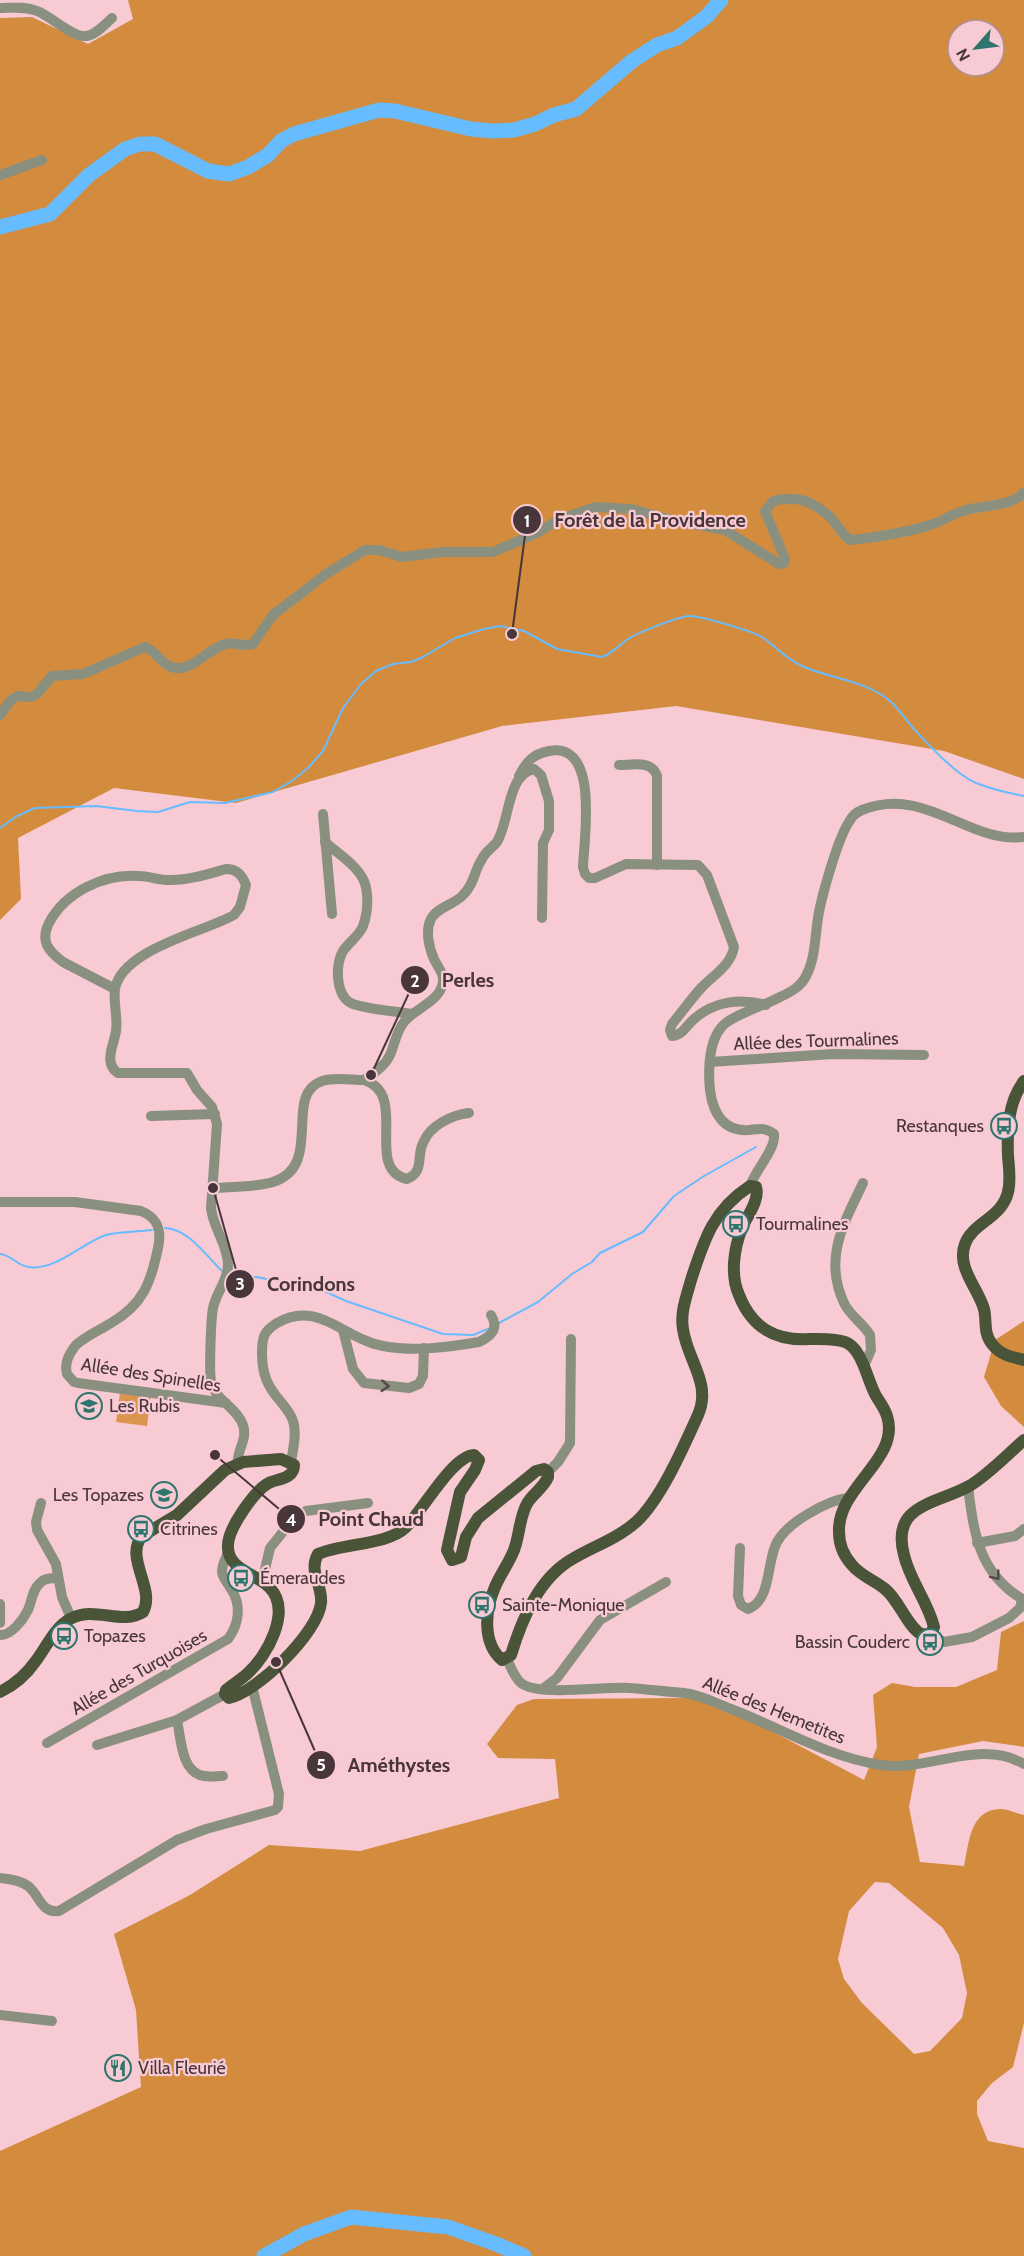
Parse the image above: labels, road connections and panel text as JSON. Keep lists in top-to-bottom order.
{
  "streets": {
    "street": [
      "Allée des Tourmalines",
      "Allée des Spinelles",
      "Allée des Turquoises",
      "Allée des Hemetites"
    ]
  },
  "places": {
    "other": [
      "Forêt de la Providence",
      "Perles",
      "Corindons",
      "Point Chaud",
      "Améthystes"
    ],
    "bus stop": [
      "Restanques",
      "Tourmalines",
      "Citrines",
      "Émeraudes",
      "Sainte-Monique",
      "Topazes",
      "Bassin Couderc"
    ],
    "school or university": ["Les Rubis", "Les Topazes"],
    "restaurant": ["Villa Fleurié"]
  },
  "north": "bottom left"
}
